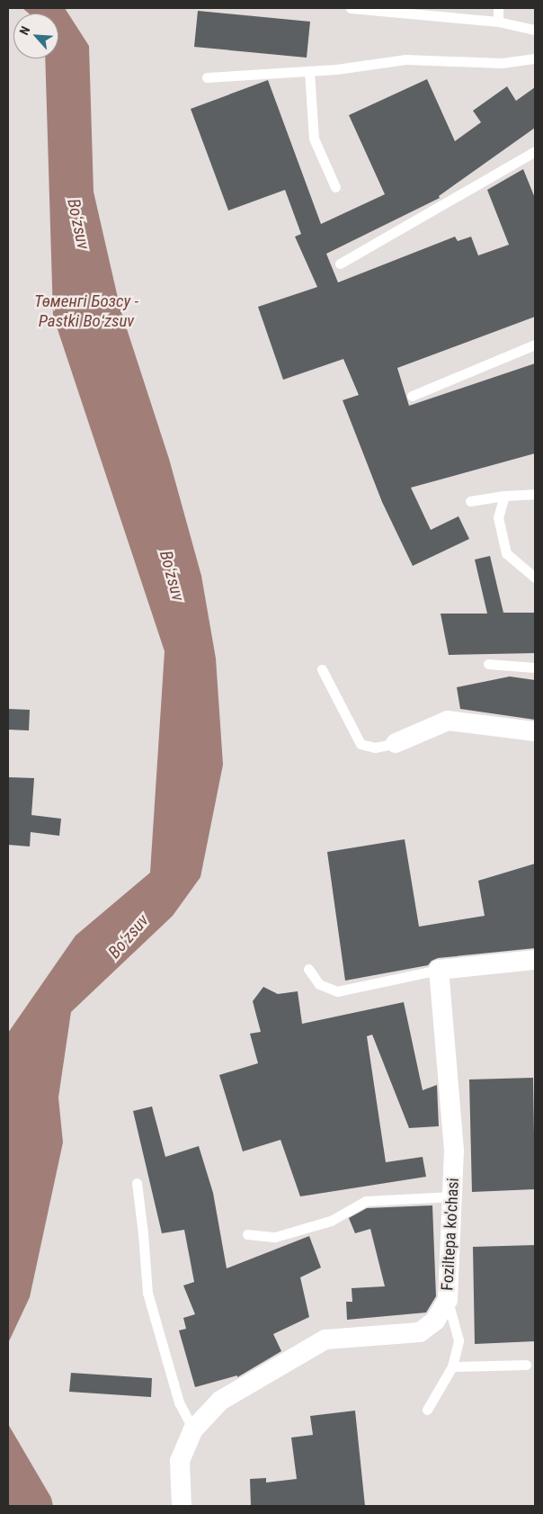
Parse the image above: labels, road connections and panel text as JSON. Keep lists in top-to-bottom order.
{
  "streets": {
    "street": ["Foziltepa ko'chasi"]
  },
  "water": ["Boʻzsuv", "Төменгі Бозсу - Pastki Boʻzsuv"],
  "north": "top left"
}
